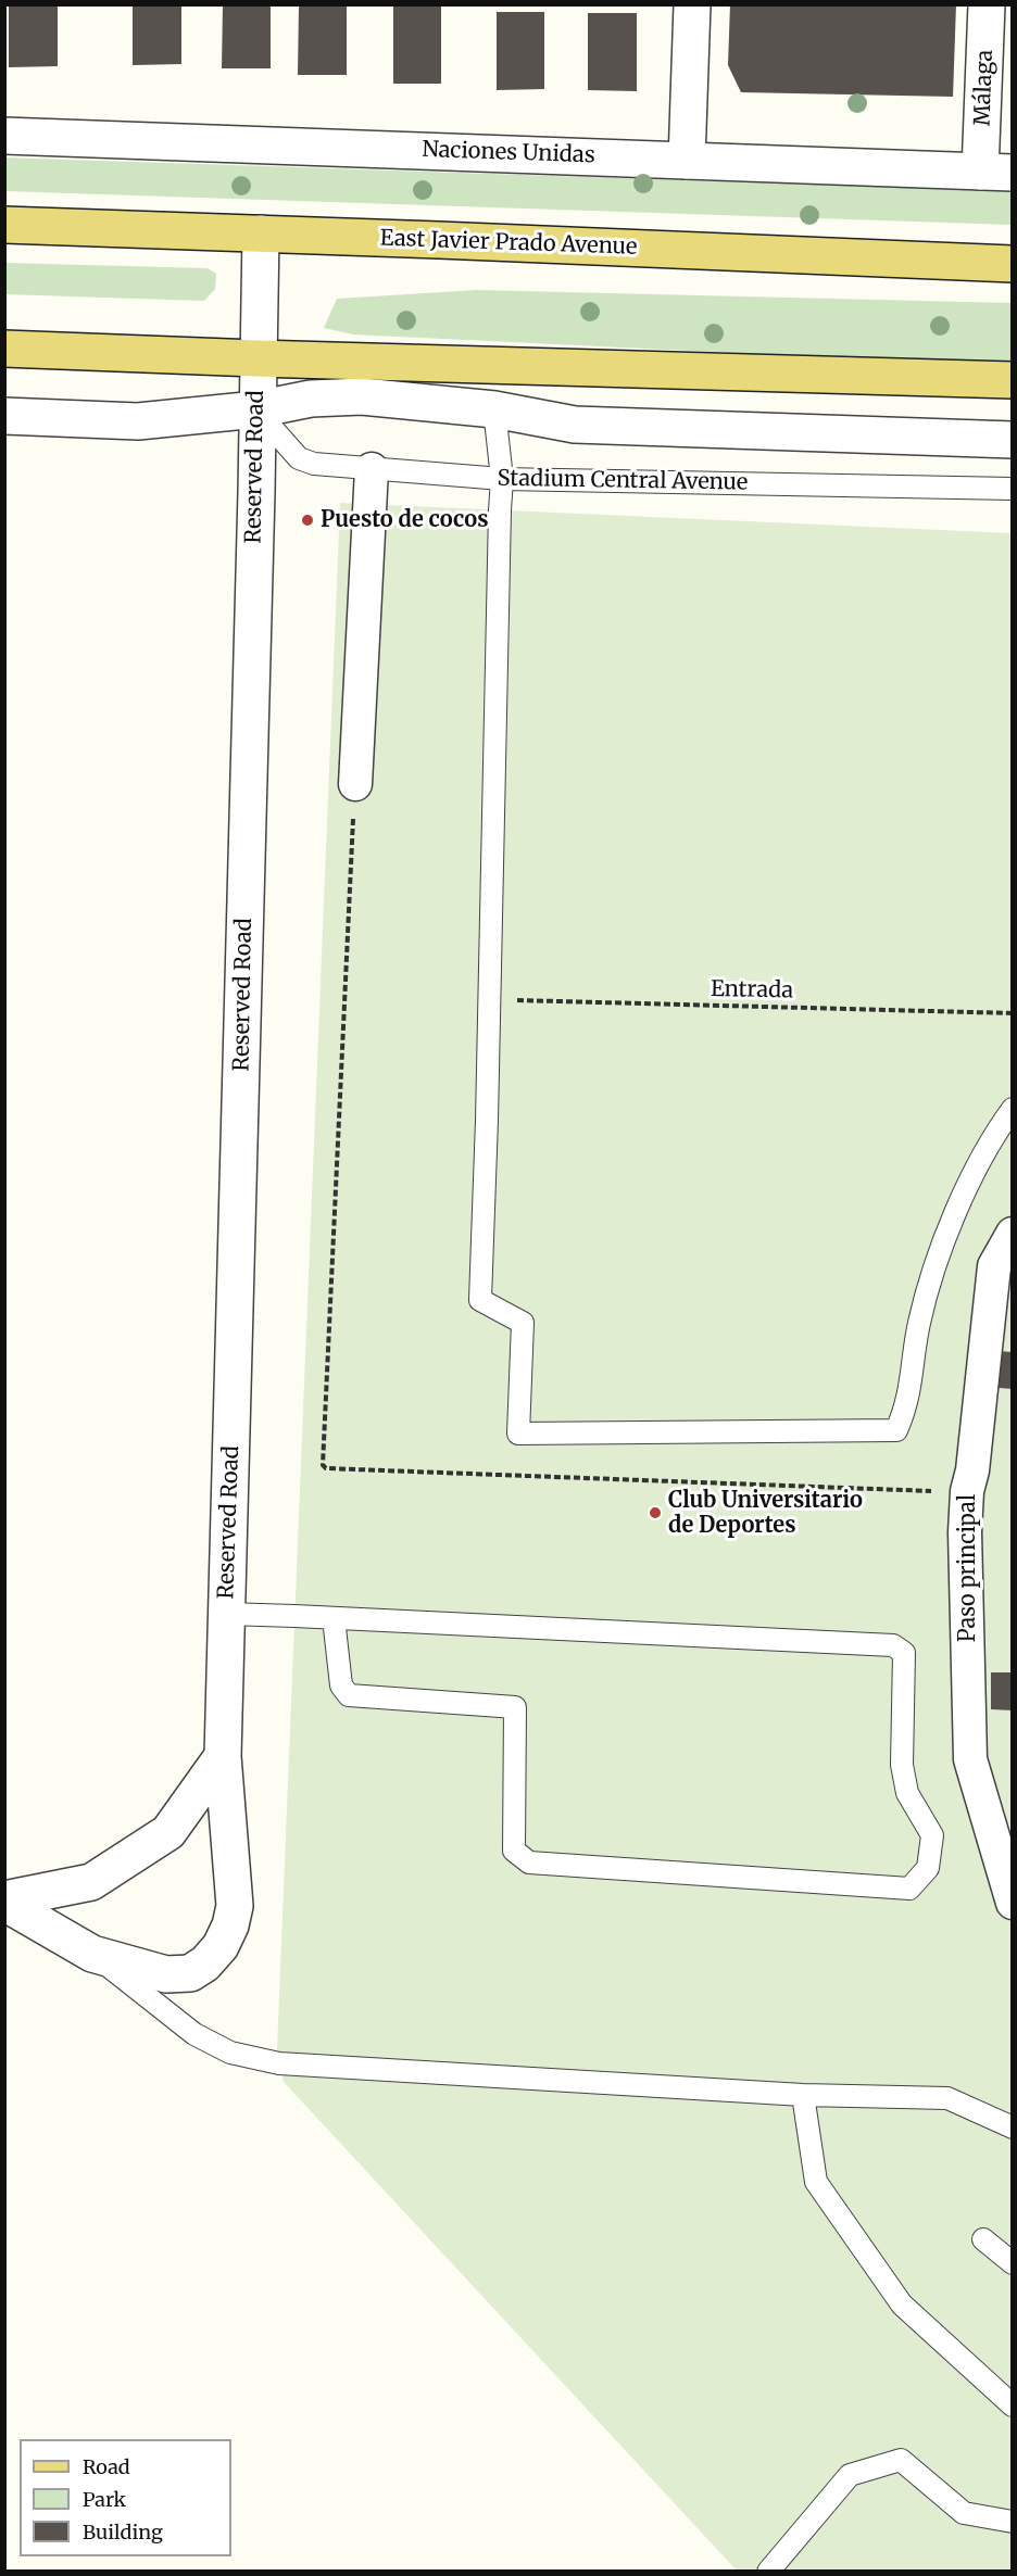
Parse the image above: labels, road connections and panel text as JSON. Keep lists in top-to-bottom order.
{
  "streets": {
    "main road": ["East Javier Prado Avenue"],
    "street": [
      "Málaga",
      "Naciones Unidas",
      "Reserved Road",
      "Paso principal"
    ],
    "lane": ["Stadium Central Avenue"],
    "path": ["Entrada"]
  },
  "crossings": [
    ["Málaga", "Naciones Unidas"],
    ["East Javier Prado Avenue", "Reserved Road"],
    ["Reserved Road", "Stadium Central Avenue"]
  ],
  "places": ["Puesto de cocos", "Club Universitario de Deportes"],
  "legend": ["Road", "Park", "Building"]
}
